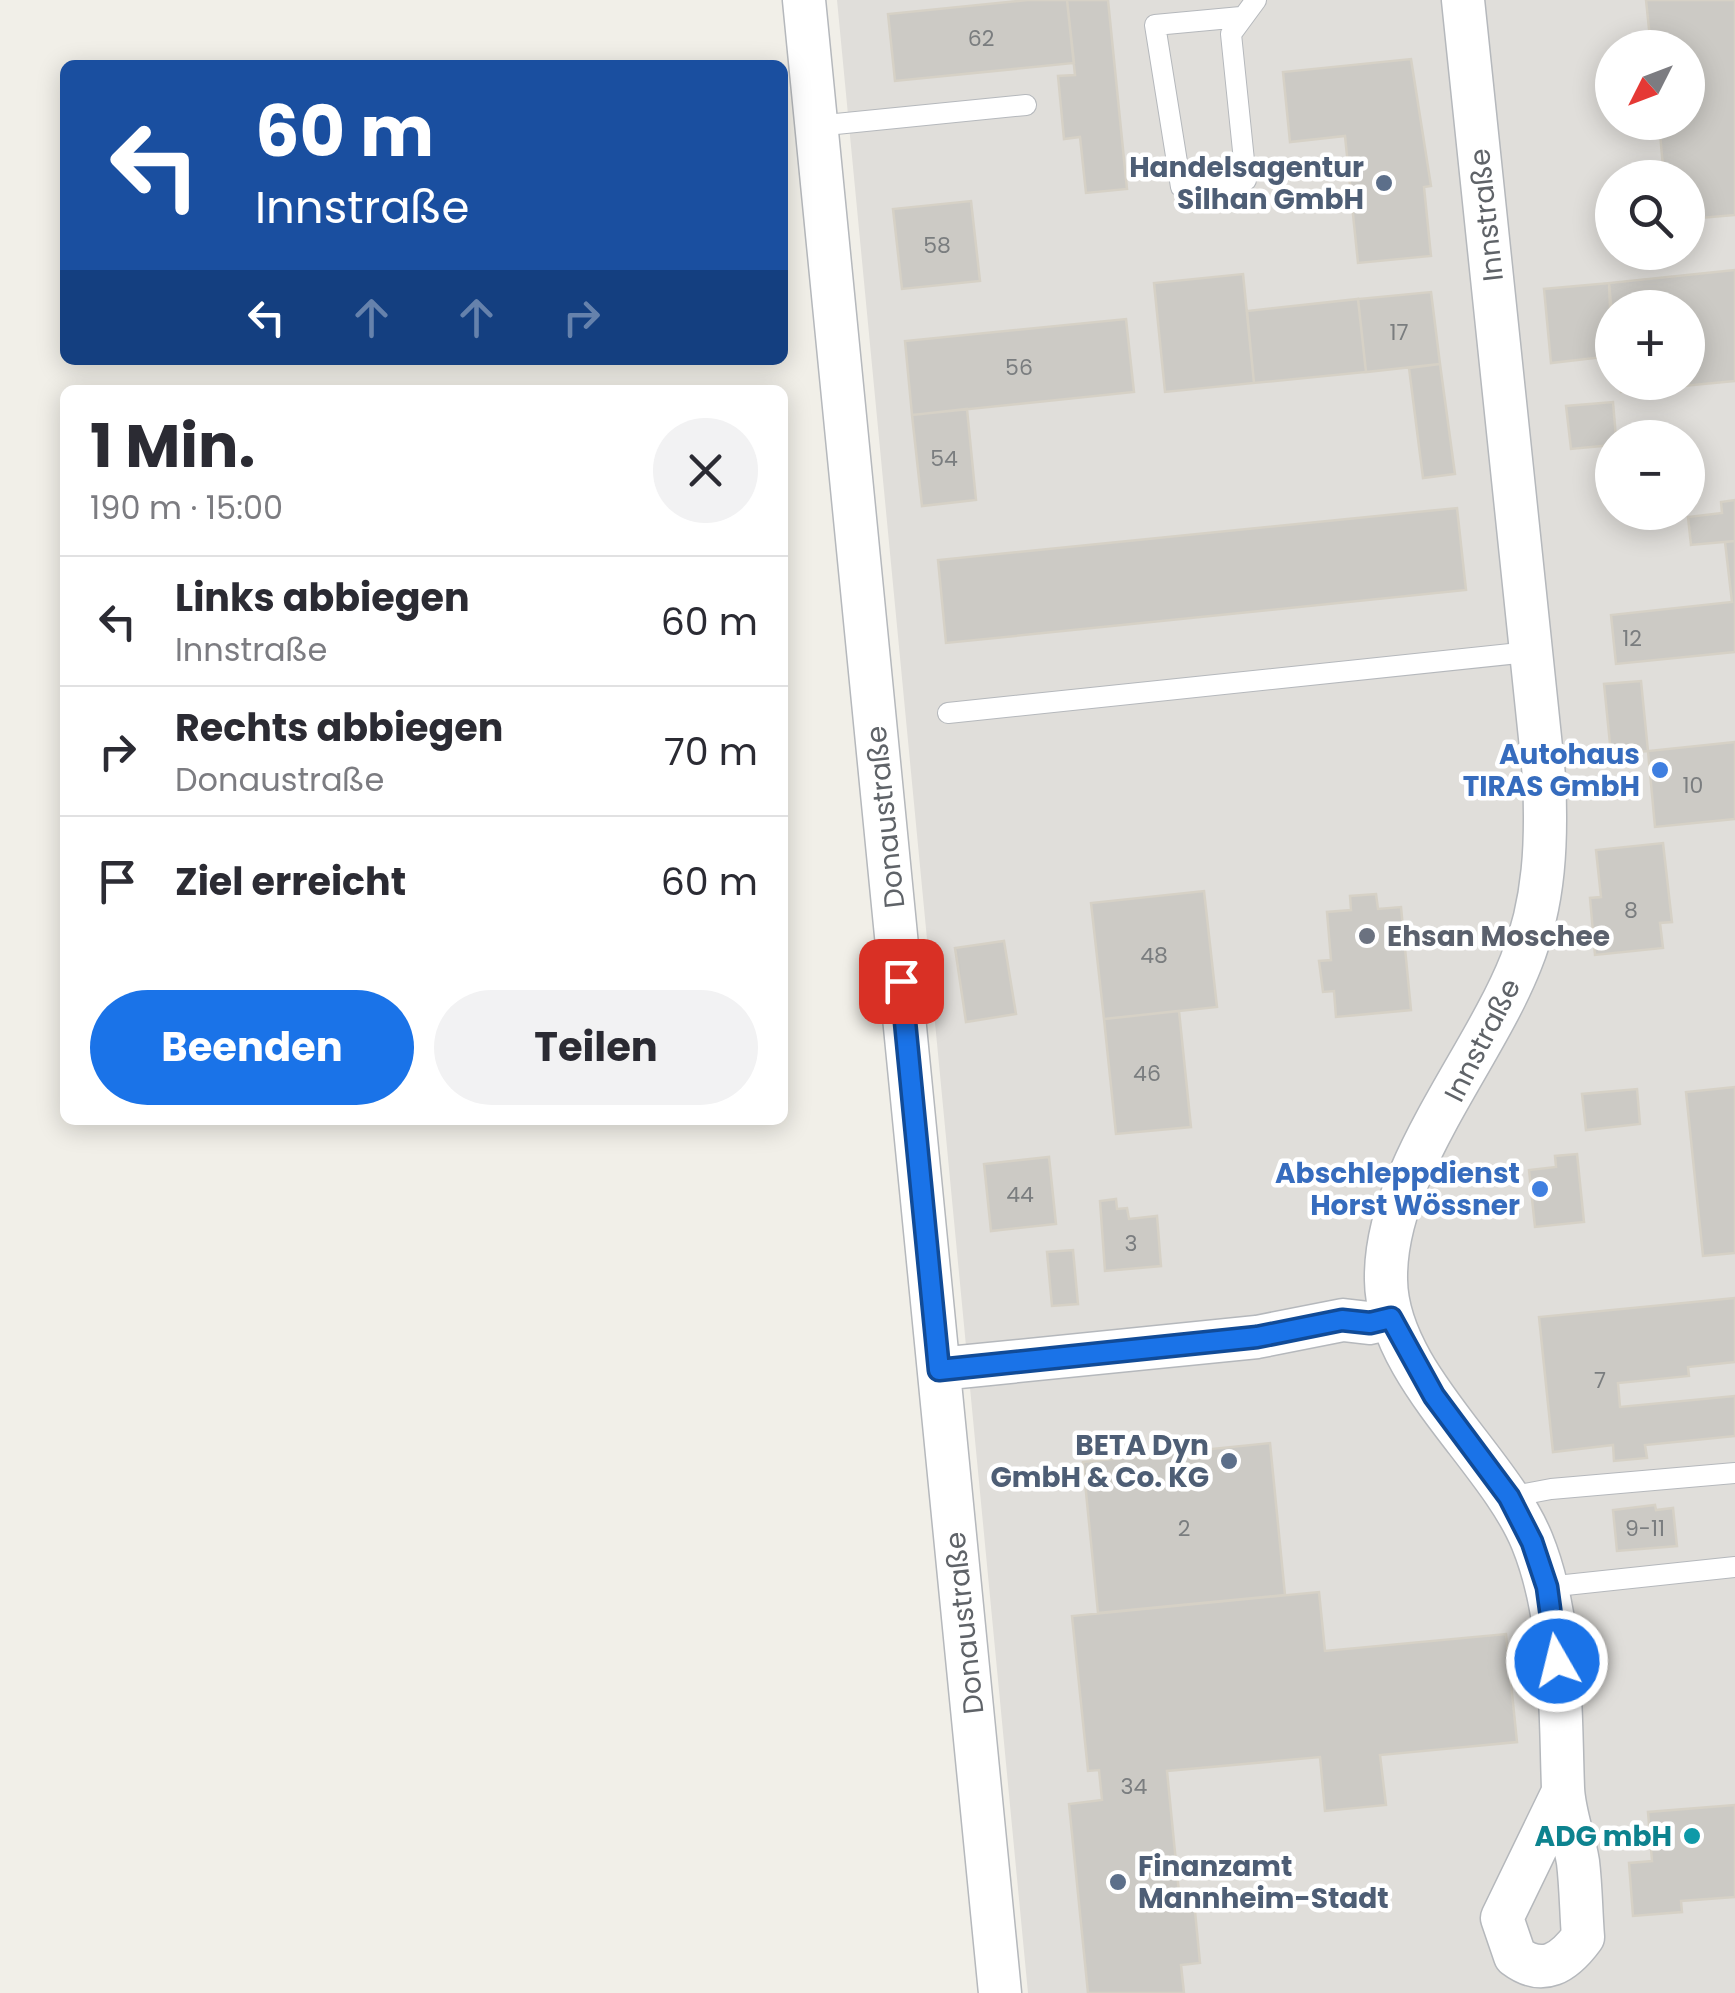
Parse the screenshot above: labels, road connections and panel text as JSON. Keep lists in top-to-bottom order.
{
  "streets": {
    "street": ["Innstraße", "Donaustraße"]
  },
  "places": [
    "Handelsagentur Silhan GmbH",
    "Autohaus TIRAS GmbH",
    "Ehsan Moschee",
    "Abschleppdienst Horst Wössner",
    "BETA Dyn GmbH & Co. KG",
    "ADG mbH",
    "Finanzamt Mannheim-Stadt"
  ],
  "house_numbers": [
    "62",
    "58",
    "17",
    "56",
    "54",
    "12",
    "10",
    "8",
    "48",
    "46",
    "44",
    "3",
    "7",
    "2",
    "9-11",
    "34"
  ],
  "north": "bottom left",
  "page": {
    "map_buttons": ["+", "−"],
    "turn": ["60 m", "Innstraße"],
    "heading": ["1 Min.", "190 m · 15:00"],
    "list": [
      {
        "name": "Links abbiegen",
        "note": "Innstraße",
        "value": "60 m"
      },
      {
        "name": "Rechts abbiegen",
        "note": "Donaustraße",
        "value": "70 m"
      },
      {
        "name": "Ziel erreicht",
        "value": "60 m"
      }
    ],
    "buttons": ["Beenden", "Teilen"]
  }
}
